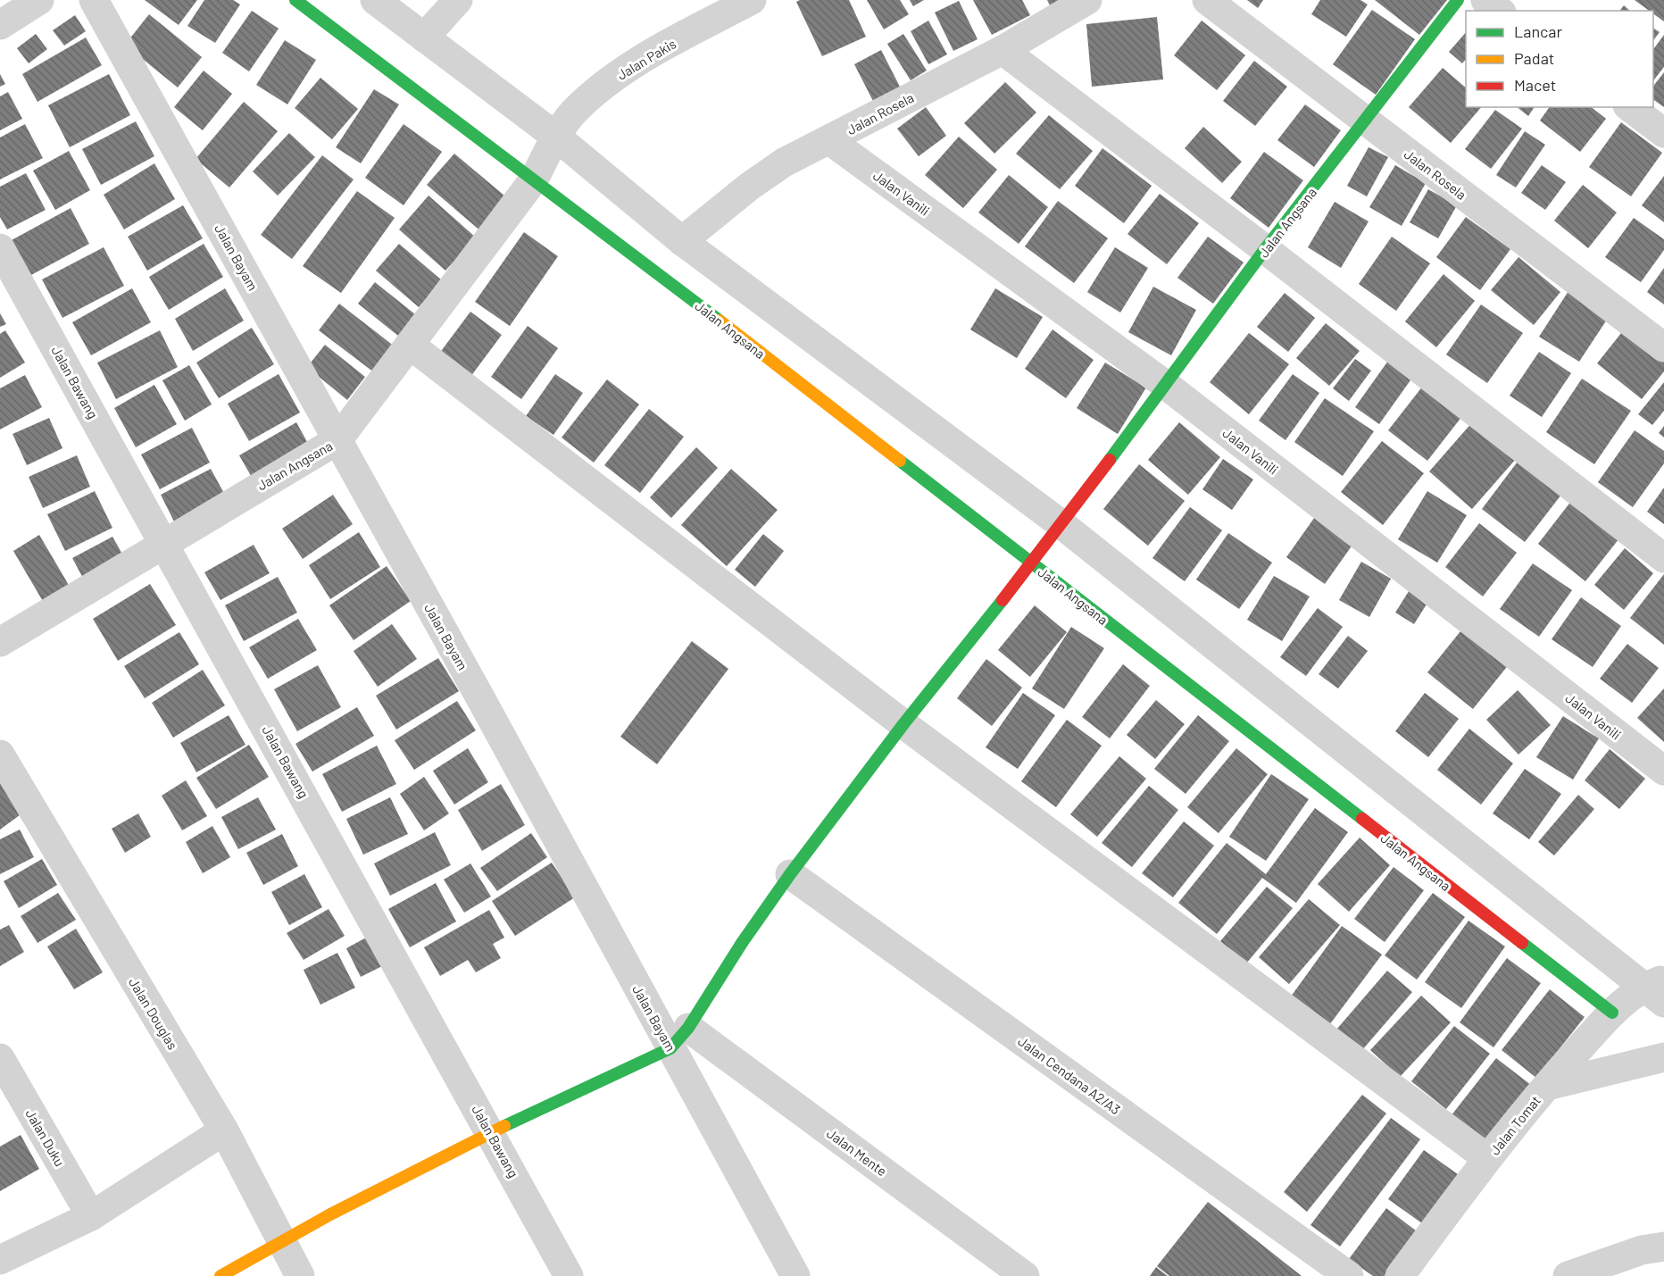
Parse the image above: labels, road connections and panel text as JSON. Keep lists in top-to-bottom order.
{
  "streets": {
    "street": [
      "Jalan Pakis",
      "Jalan Rosela",
      "Jalan Vanili",
      "Jalan Angsana",
      "Jalan Bayam",
      "Jalan Bawang",
      "Jalan Douglas",
      "Jalan Cendana A2/A3",
      "Jalan Tomat",
      "Jalan Duku",
      "Jalan Mente"
    ]
  },
  "crossings": [
    ["Jalan Pakis", "Jalan Angsana"],
    ["Jalan Rosela", "Jalan Vanili"],
    ["Jalan Rosela", "Jalan Angsana"],
    ["Jalan Vanili", "Jalan Angsana"],
    ["Jalan Angsana", "Jalan Bayam"],
    ["Jalan Angsana", "Jalan Bawang"],
    ["Jalan Angsana", "Jalan Cendana A2/A3"],
    ["Jalan Angsana", "Jalan Tomat"],
    ["Jalan Angsana", "Jalan Mente"],
    ["Jalan Bayam", "Jalan Mente"]
  ],
  "legend": ["Lancar", "Padat", "Macet"]
}
